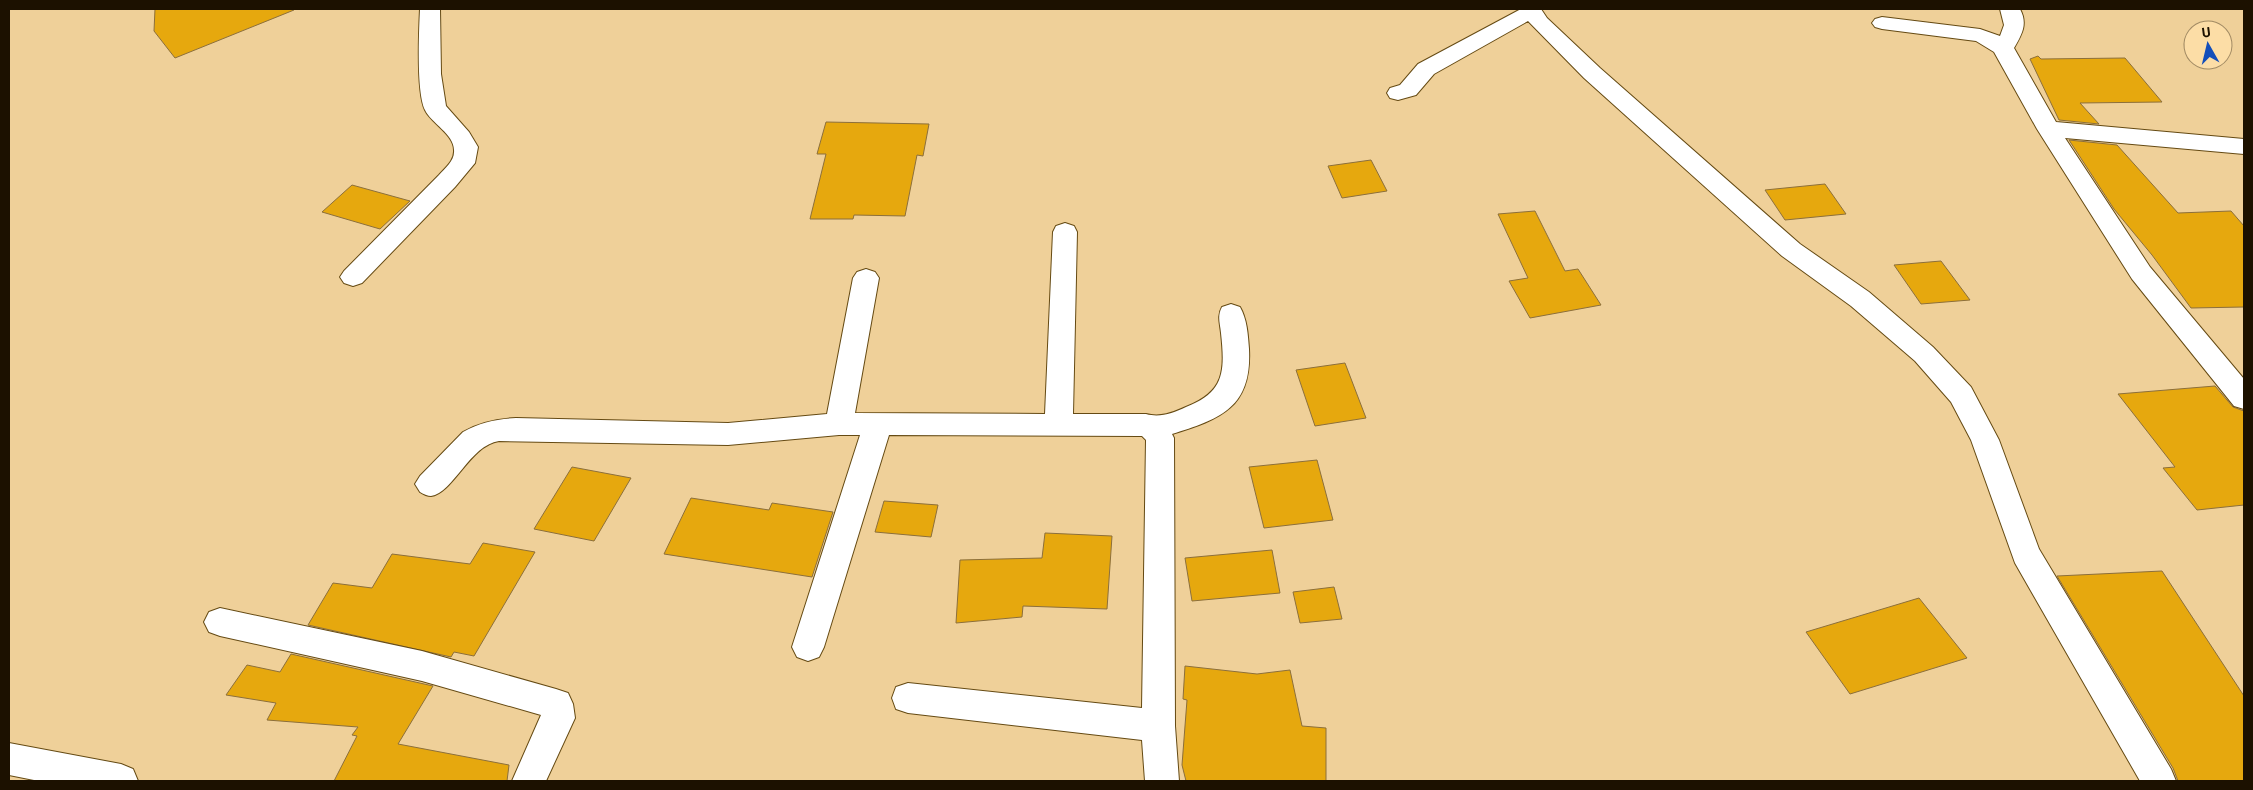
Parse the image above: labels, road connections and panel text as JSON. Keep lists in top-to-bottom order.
{
  "north": "top"
}
